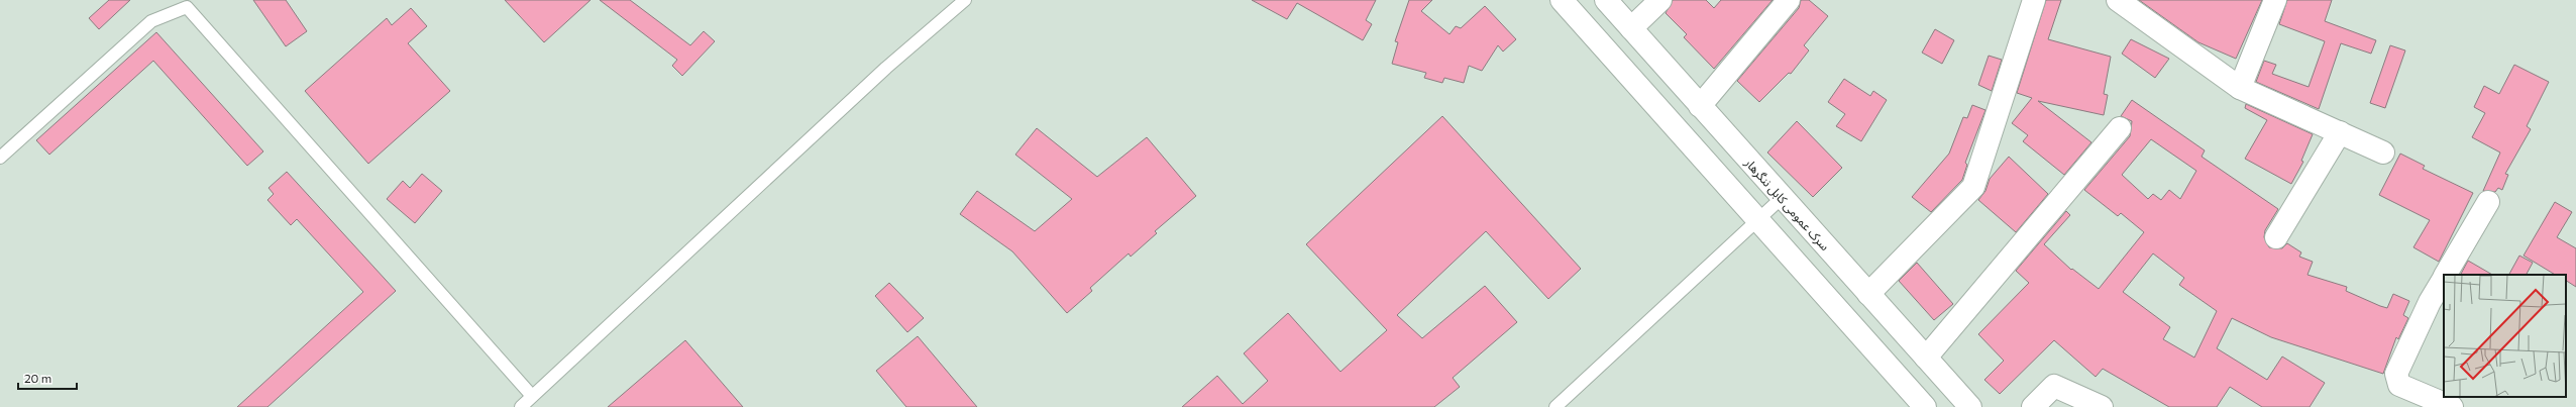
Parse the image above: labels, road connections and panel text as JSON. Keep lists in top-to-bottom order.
{
  "streets": {
    "main road": ["سرک عمومی کابل ننگرهار"]
  },
  "scale_bar": "20 m"
}
